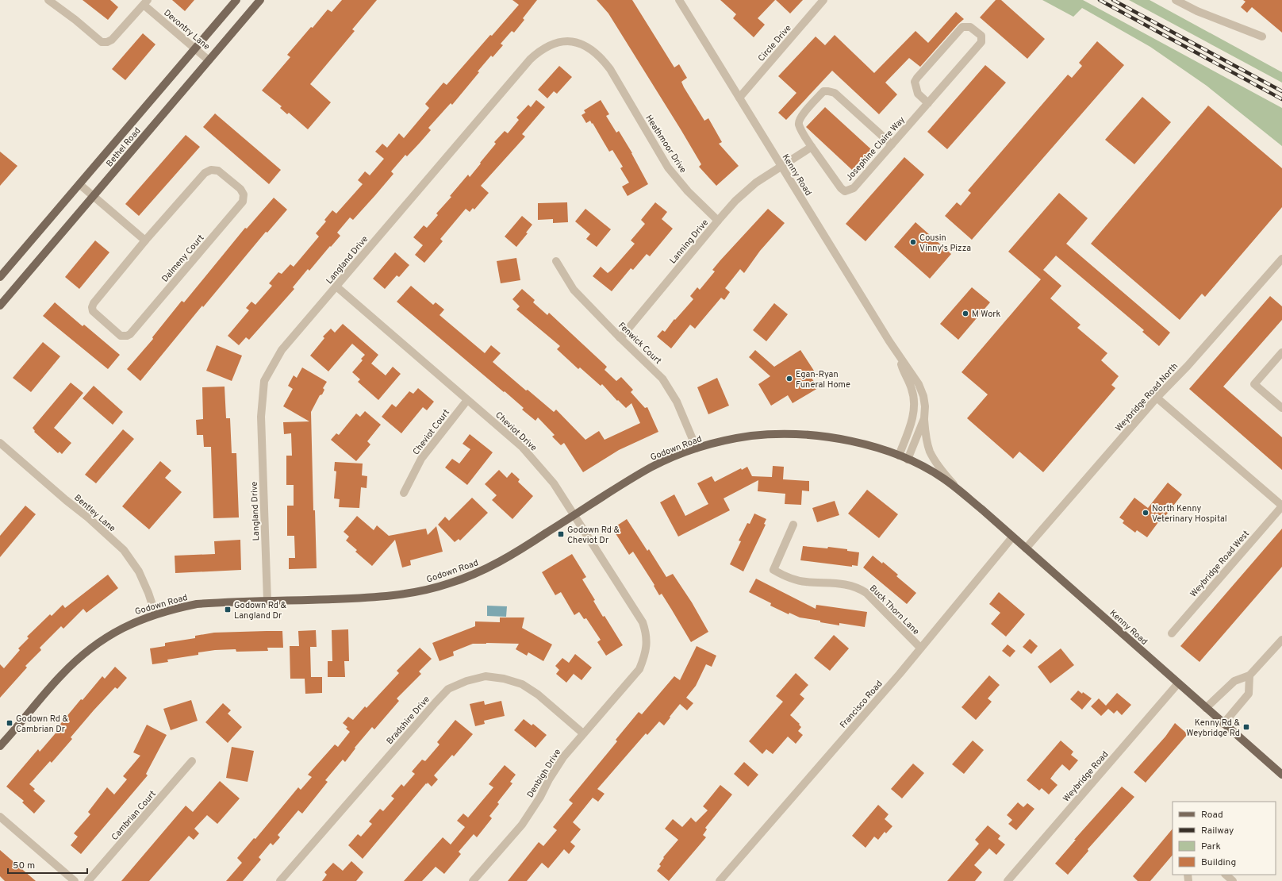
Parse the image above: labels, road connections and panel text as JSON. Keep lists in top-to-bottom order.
{
  "streets": {
    "main road": ["Bethel Road", "Kenny Road", "Godown Road"],
    "street": [
      "Devontry Lane",
      "Circle Drive",
      "Heathmoor Drive",
      "Josephine Claire Way",
      "Lanning Drive",
      "Dalmeny Court",
      "Langland Drive",
      "Fenwick Court",
      "Weybridge Road North",
      "Cheviot Drive",
      "Cheviot Court",
      "Bentley Lane",
      "Weybridge Road West",
      "Buck Thorn Lane",
      "Francisco Road",
      "Bradshire Drive",
      "Denbigh Drive",
      "Weybridge Road",
      "Cambrian Court"
    ]
  },
  "crossings": [
    ["Devontry Lane", "Bethel Road"],
    ["Circle Drive", "Kenny Road"],
    ["Heathmoor Drive", "Lanning Drive"],
    ["Heathmoor Drive", "Langland Drive"],
    ["Kenny Road", "Lanning Drive"],
    ["Kenny Road", "Weybridge Road North"],
    ["Kenny Road", "Godown Road"],
    ["Kenny Road", "Francisco Road"],
    ["Kenny Road", "Weybridge Road"],
    ["Lanning Drive", "Fenwick Court"],
    ["Langland Drive", "Cheviot Drive"],
    ["Langland Drive", "Godown Road"],
    ["Fenwick Court", "Godown Road"],
    ["Weybridge Road North", "Weybridge Road West"],
    ["Cheviot Drive", "Cheviot Court"],
    ["Cheviot Drive", "Godown Road"],
    ["Cheviot Drive", "Denbigh Drive"],
    ["Godown Road", "Bentley Lane"],
    ["Buck Thorn Lane", "Francisco Road"],
    ["Bradshire Drive", "Denbigh Drive"]
  ],
  "places": {
    "other": [
      "Cousin Vinny's Pizza",
      "M Work",
      "Egan-Ryan Funeral Home",
      "North Kenny Veterinary Hospital"
    ],
    "transit": [
      "Godown Rd & Cheviot Dr",
      "Godown Rd & Langland Dr",
      "Godown Rd & Cambrian Dr",
      "Kenny Rd & Weybridge Rd"
    ]
  },
  "legend": [
    "Road",
    "Railway",
    "Park",
    "Building"
  ],
  "scale_bar": "50 m"
}
